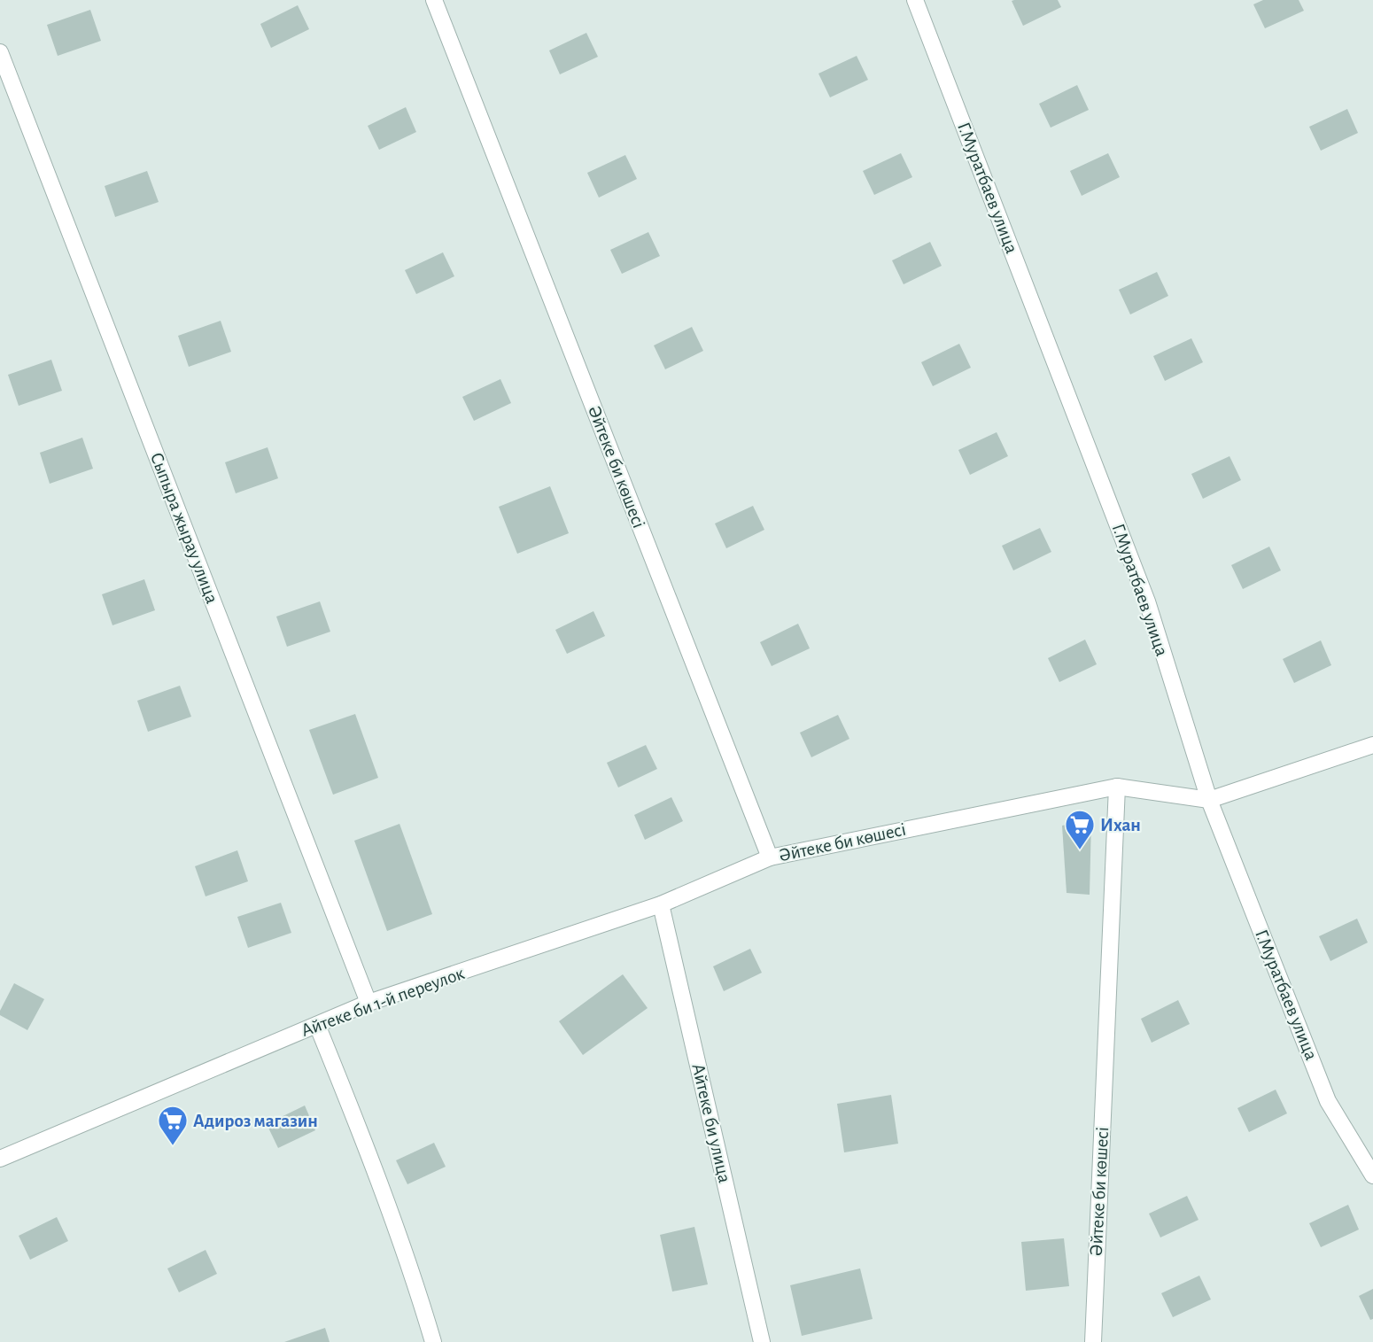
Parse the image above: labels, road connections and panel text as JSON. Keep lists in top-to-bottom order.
{
  "streets": {
    "street": [
      "Г.Муратбаев улица",
      "Әйтеке би көшесі",
      "Сыпыра жырау улица",
      "Айтеке би 1-й переулок",
      "Айтеке би улица"
    ]
  },
  "crossings": [
    ["Әйтеке би көшесі", "Айтеке би 1-й переулок"],
    ["Сыпыра жырау улица", "Айтеке би 1-й переулок"],
    ["Айтеке би 1-й переулок", "Айтеке би улица"]
  ],
  "places": {
    "supermarket": ["Ихан", "Адироз магазин"]
  }
}
